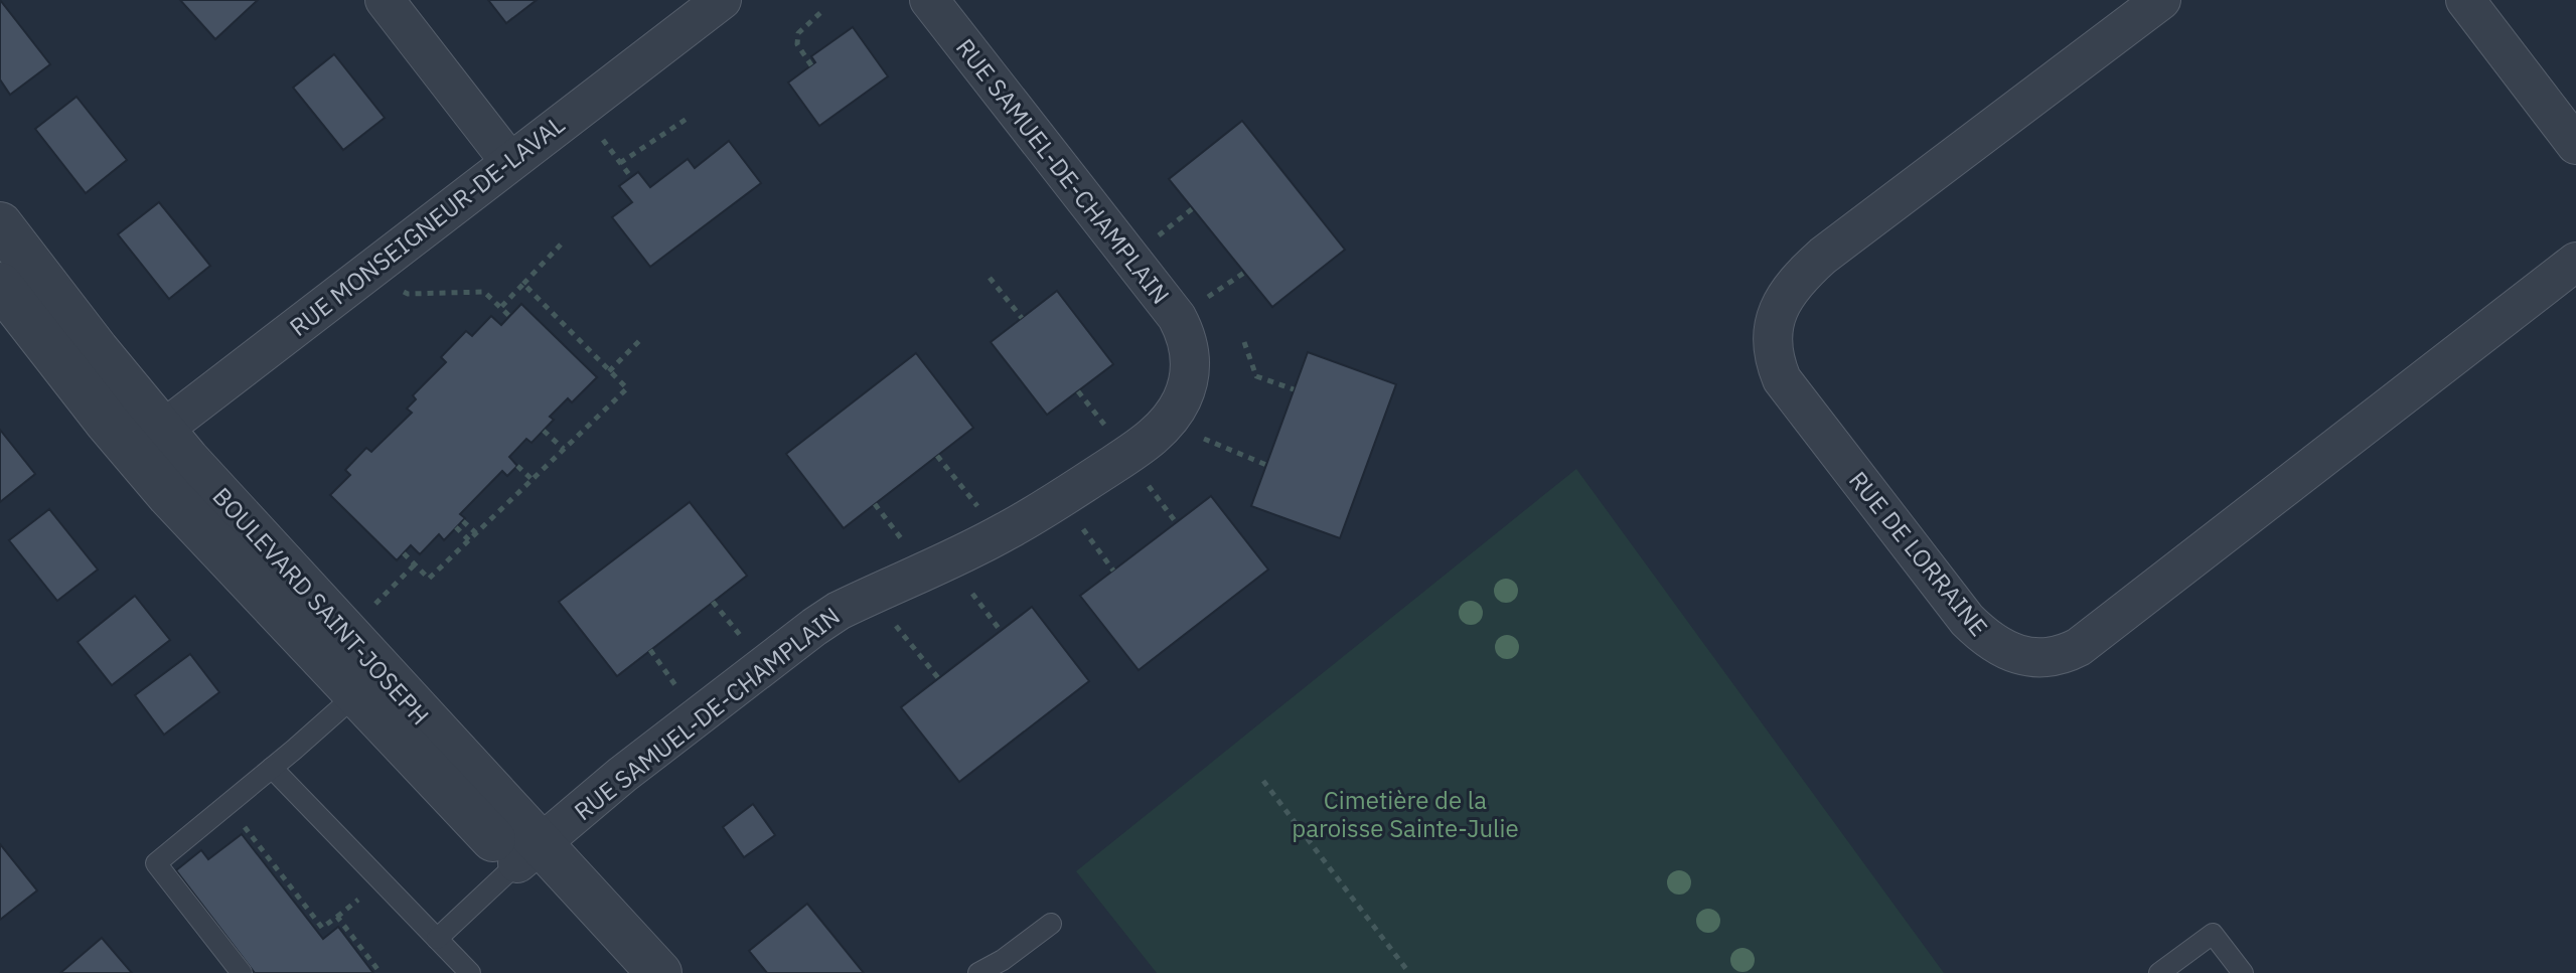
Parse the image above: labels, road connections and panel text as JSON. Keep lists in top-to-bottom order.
{
  "streets": {
    "street": [
      "RUE SAMUEL-DE-CHAMPLAIN",
      "RUE MONSEIGNEUR-DE-LAVAL",
      "RUE DE LORRAINE",
      "BOULEVARD SAINT-JOSEPH"
    ]
  },
  "crossings": [
    ["RUE SAMUEL-DE-CHAMPLAIN", "BOULEVARD SAINT-JOSEPH"],
    ["RUE MONSEIGNEUR-DE-LAVAL", "BOULEVARD SAINT-JOSEPH"]
  ],
  "parks": ["Cimetière de la paroisse Sainte-Julie"]
}
